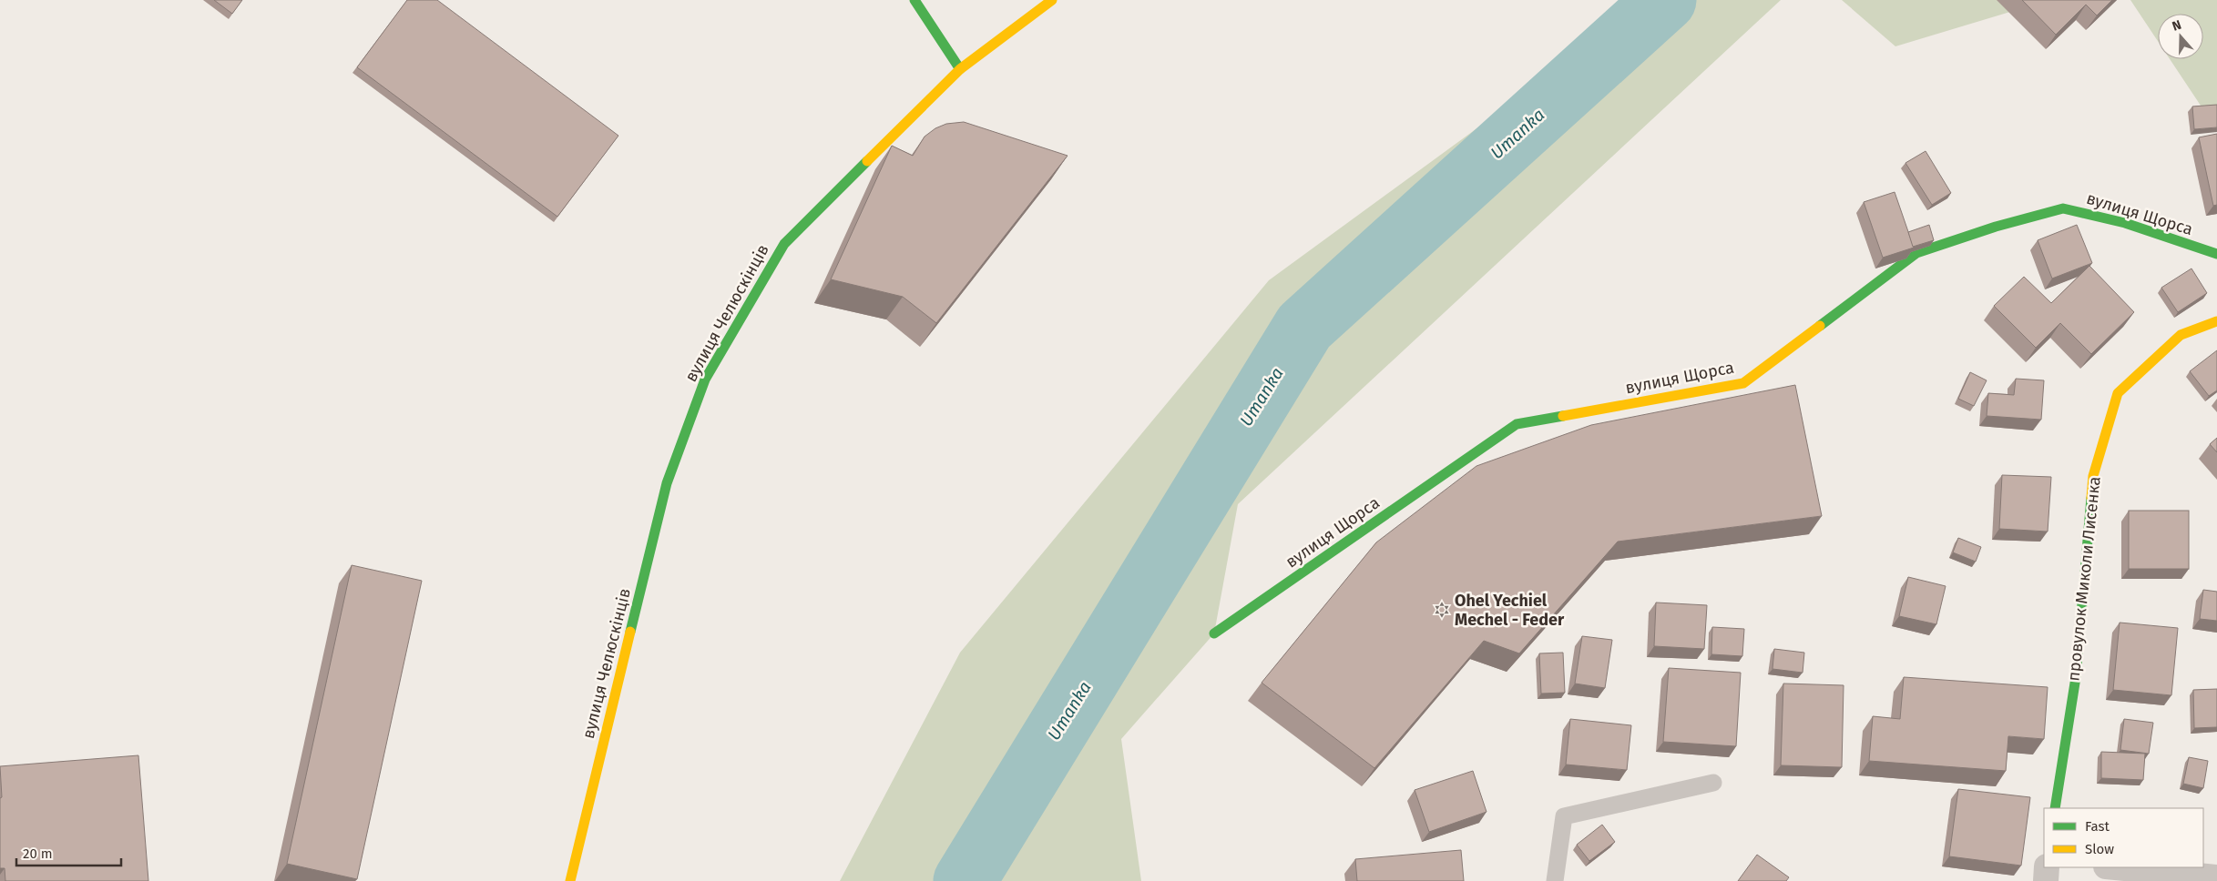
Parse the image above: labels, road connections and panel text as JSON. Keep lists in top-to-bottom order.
{
  "streets": {
    "street": ["вулиця Щорса", "вулиця Челюскінців", "провулок Миколи Лисенка"]
  },
  "water": ["Umanka"],
  "places": {
    "synagogue": ["Ohel Yechiel Mechel - Feder"]
  },
  "legend": ["Fast", "Slow"],
  "scale_bar": "20 m",
  "north": "top"
}
